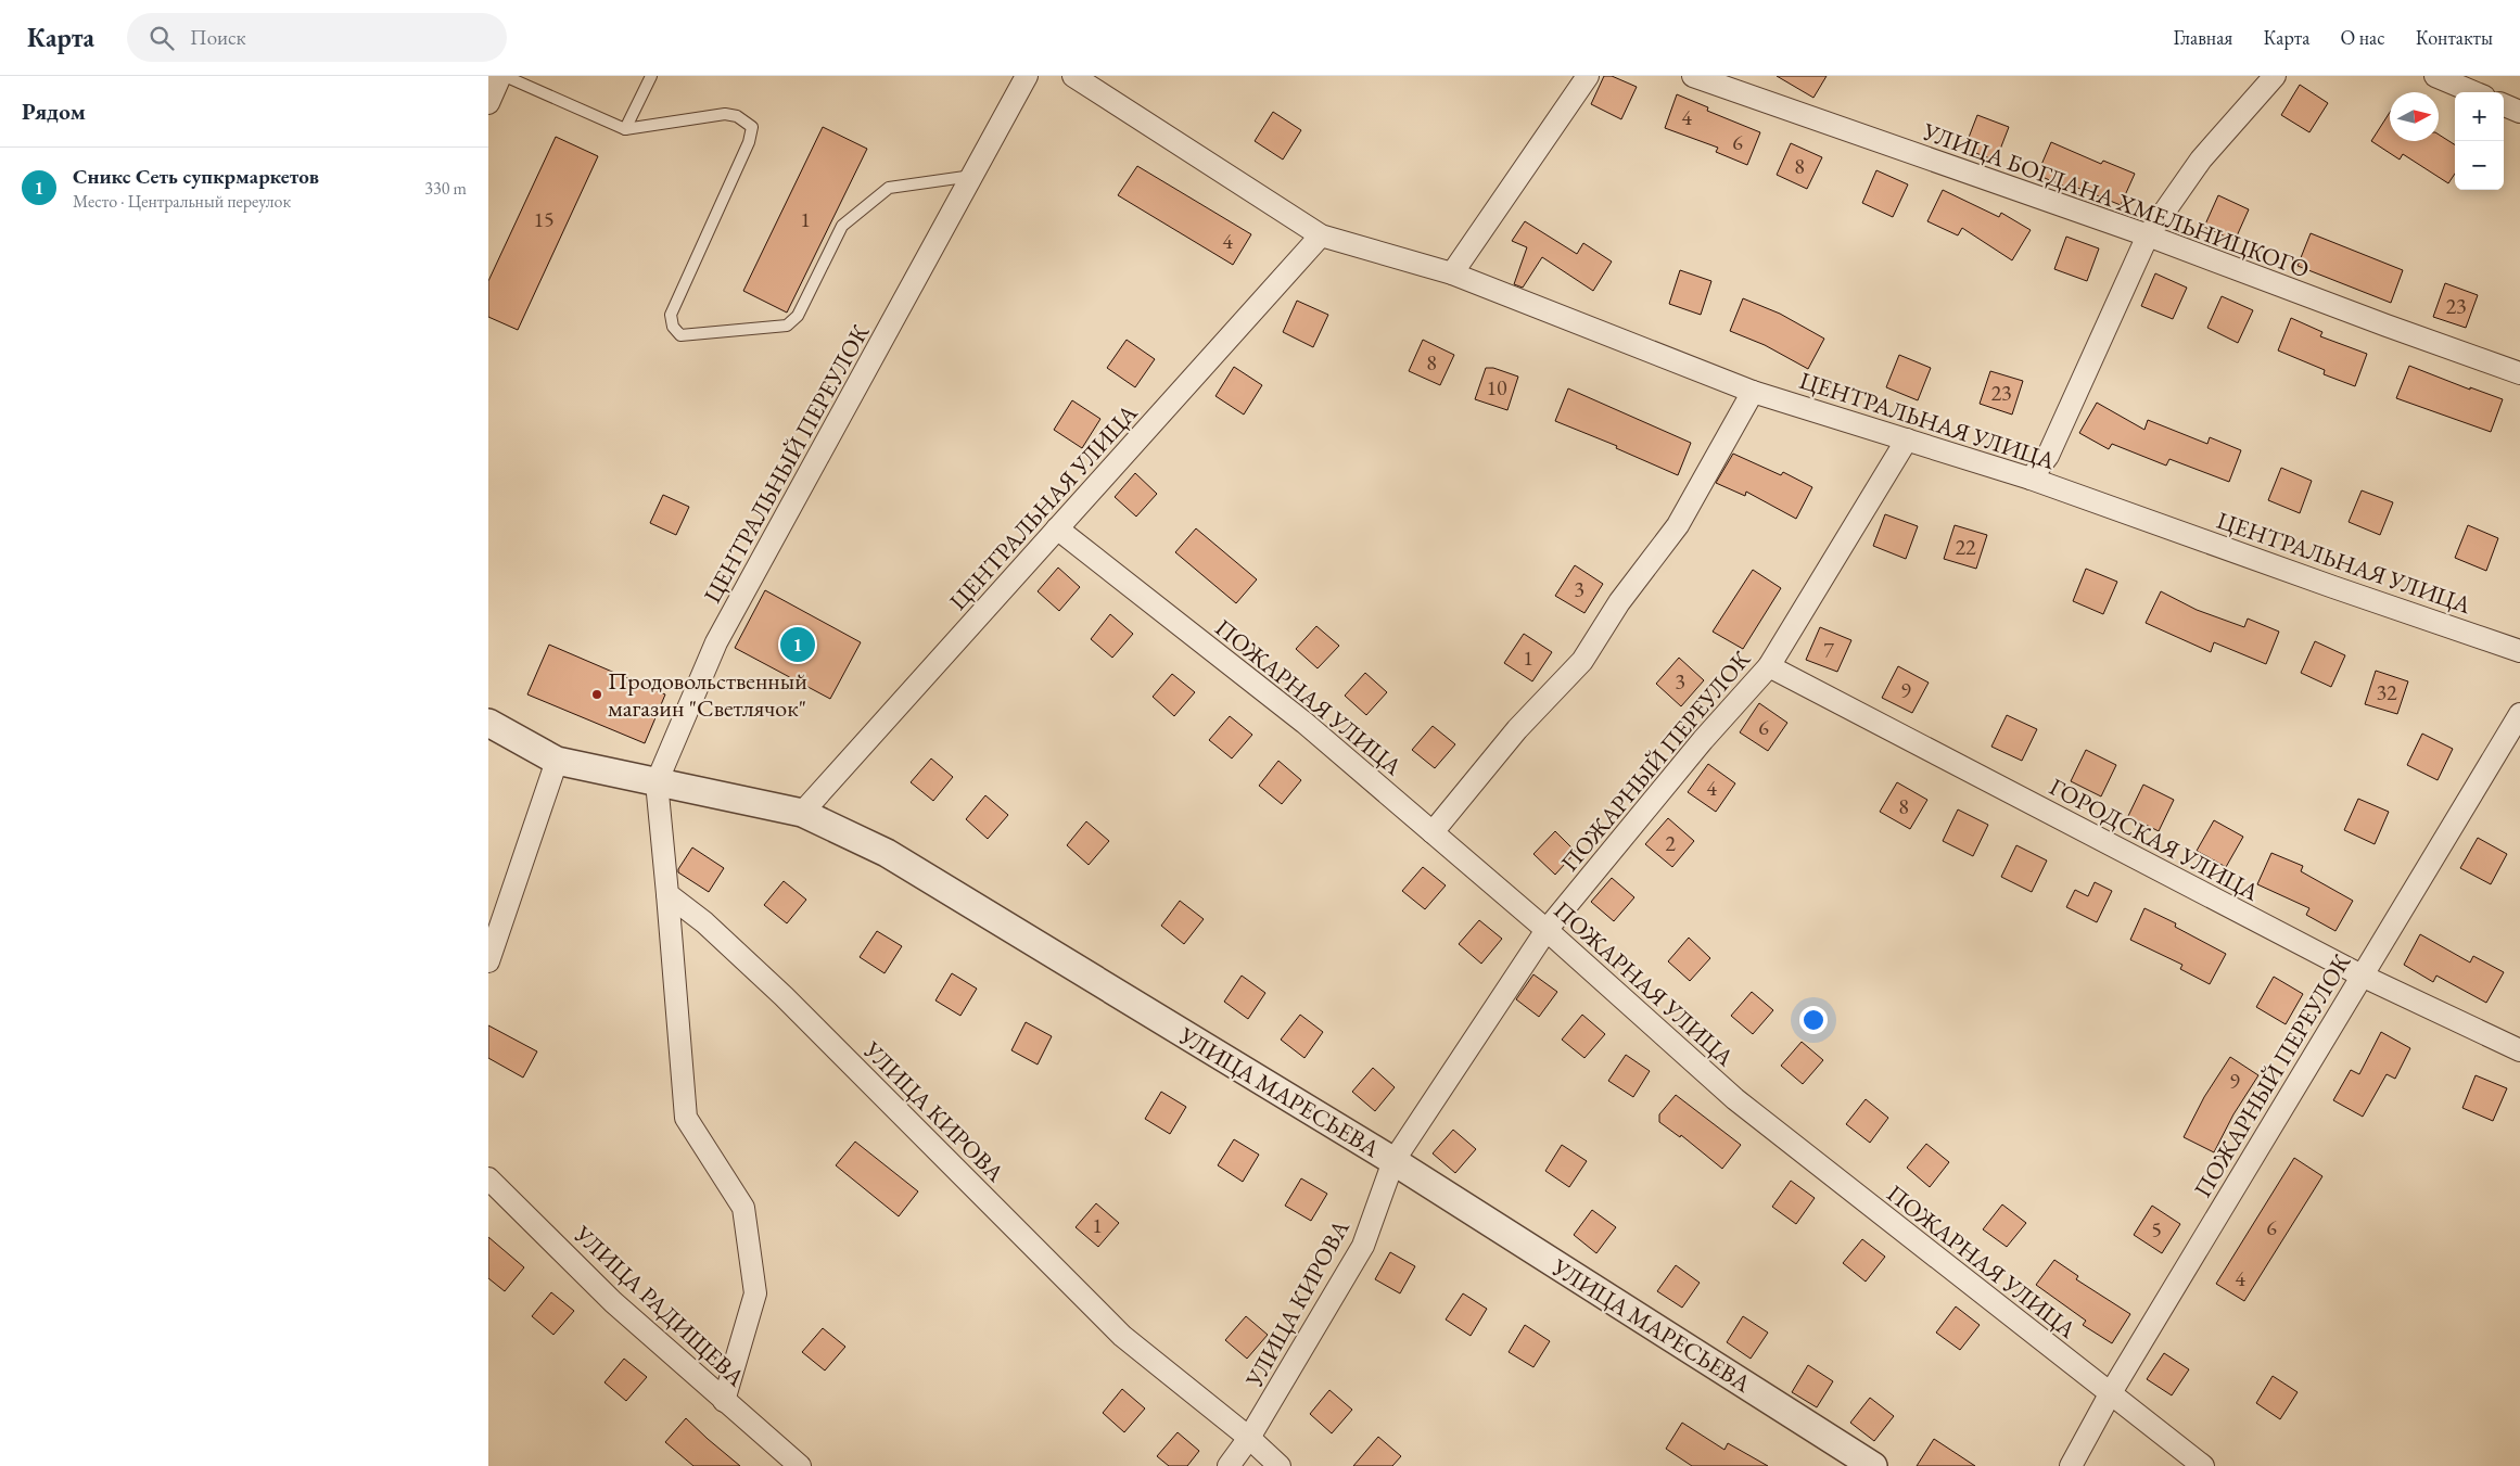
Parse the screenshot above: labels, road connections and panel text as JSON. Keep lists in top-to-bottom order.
{
  "streets": {
    "street": [
      "УЛИЦА БОГДАНА ХМЕЛЬНИЦКОГО",
      "ЦЕНТРАЛЬНАЯ УЛИЦА",
      "ЦЕНТРАЛЬНЫЙ ПЕРЕУЛОК",
      "ПОЖАРНАЯ УЛИЦА",
      "ПОЖАРНЫЙ ПЕРЕУЛОК",
      "ГОРОДСКАЯ УЛИЦА",
      "УЛИЦА МАРЕСЬЕВА",
      "УЛИЦА КИРОВА",
      "УЛИЦА РАДИЩЕВА"
    ]
  },
  "crossings": [
    ["ЦЕНТРАЛЬНАЯ УЛИЦА", "ПОЖАРНАЯ УЛИЦА"],
    ["ЦЕНТРАЛЬНАЯ УЛИЦА", "ПОЖАРНЫЙ ПЕРЕУЛОК"],
    ["ЦЕНТРАЛЬНАЯ УЛИЦА", "УЛИЦА МАРЕСЬЕВА"],
    ["ЦЕНТРАЛЬНЫЙ ПЕРЕУЛОК", "УЛИЦА МАРЕСЬЕВА"],
    ["ПОЖАРНАЯ УЛИЦА", "ПОЖАРНЫЙ ПЕРЕУЛОК"],
    ["ПОЖАРНЫЙ ПЕРЕУЛОК", "ГОРОДСКАЯ УЛИЦА"],
    ["ПОЖАРНЫЙ ПЕРЕУЛОК", "УЛИЦА МАРЕСЬЕВА"],
    ["ПОЖАРНЫЙ ПЕРЕУЛОК", "УЛИЦА КИРОВА"],
    ["УЛИЦА МАРЕСЬЕВА", "УЛИЦА КИРОВА"]
  ],
  "places": ["Продовольственный магазин \"Светлячок\""],
  "house_numbers": [
    "4",
    "6",
    "8",
    "15",
    "1",
    "4",
    "23",
    "8",
    "10",
    "23",
    "22",
    "3",
    "7",
    "1",
    "3",
    "9",
    "32",
    "6",
    "4",
    "8",
    "2",
    "9",
    "1",
    "6",
    "5",
    "4"
  ],
  "north": "right",
  "page": {
    "header": "Карта",
    "search": "Поиск",
    "nav": [
      "Главная",
      "Карта",
      "О нас",
      "Контакты"
    ],
    "heading": "Рядом",
    "map_buttons": ["+", "−"],
    "list": [
      {
        "mark": "1",
        "name": "Сникс Сеть супкрмаркетов",
        "note": "Место · Центральный переулок",
        "value": "330 m"
      }
    ],
    "pins": "1"
  }
}
